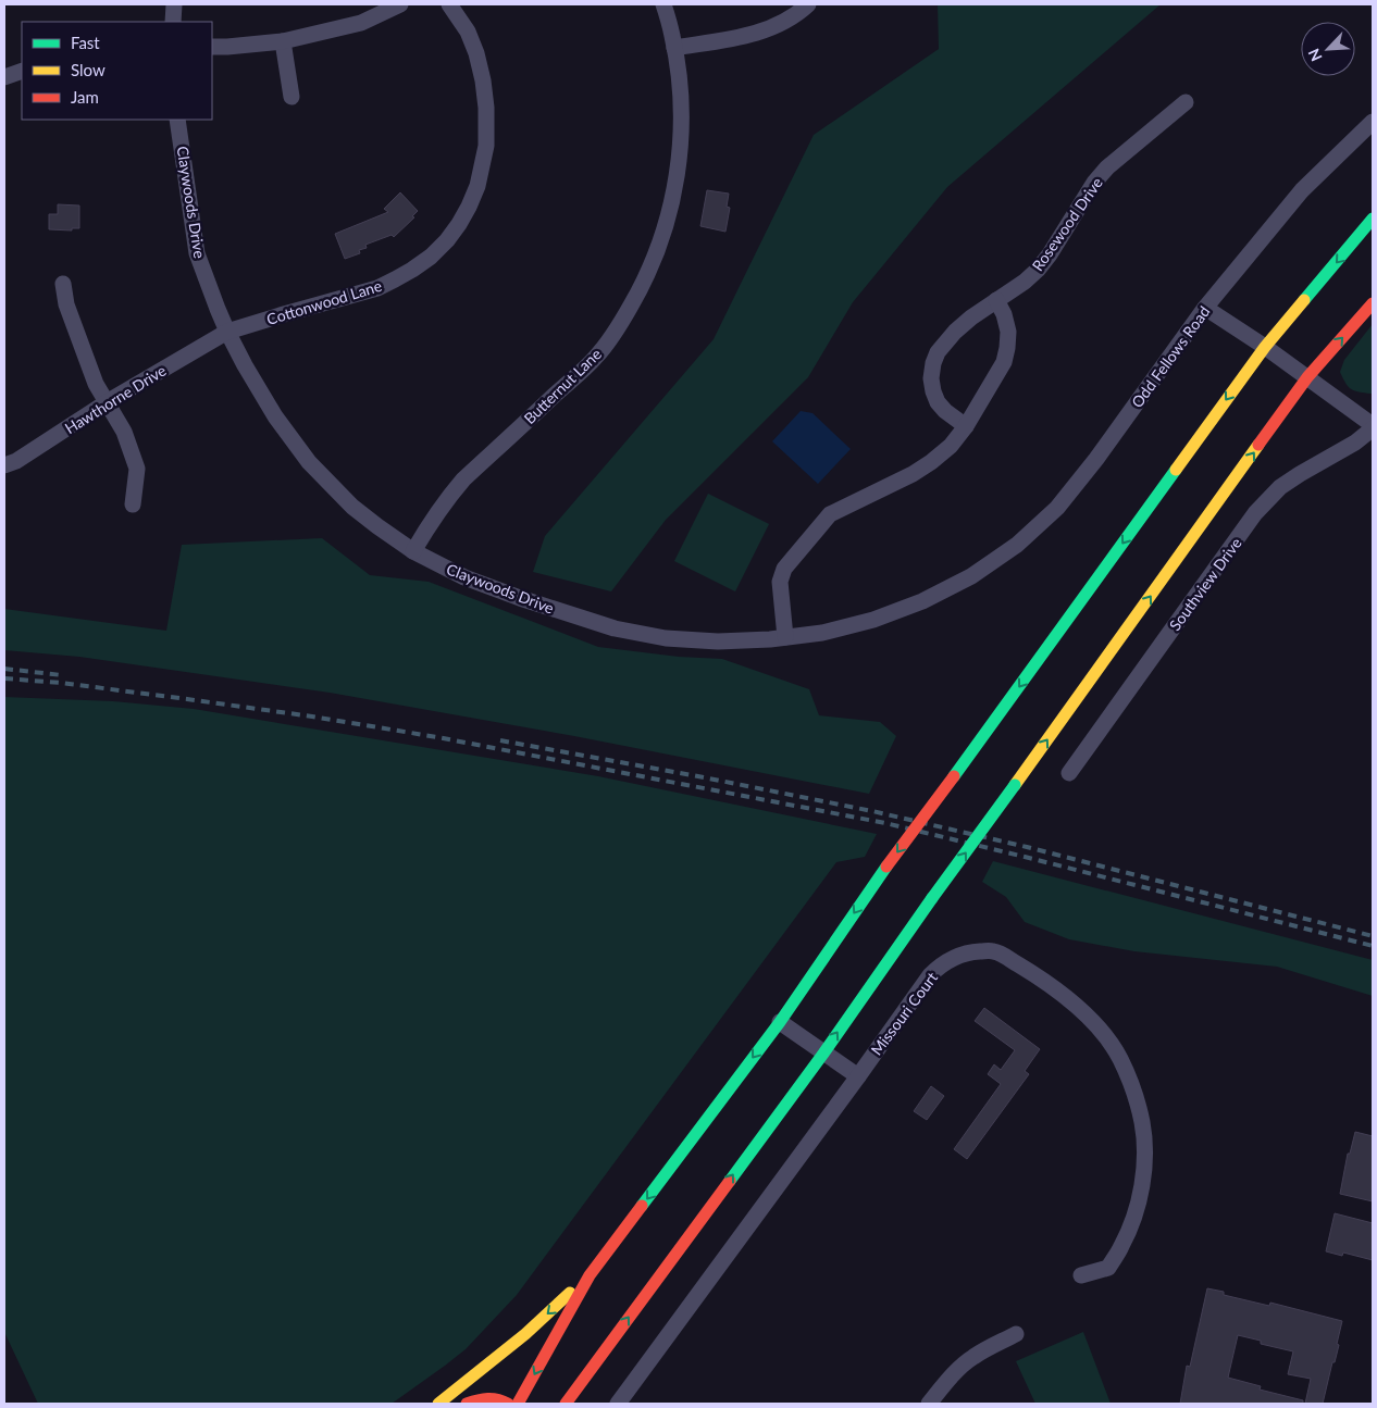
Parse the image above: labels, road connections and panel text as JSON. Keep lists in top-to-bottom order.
{
  "streets": {
    "street": [
      "Claywoods Drive",
      "Rosewood Drive",
      "Cottonwood Lane",
      "Odd Fellows Road",
      "Butternut Lane",
      "Hawthorne Drive",
      "Southview Drive",
      "Missouri Court"
    ]
  },
  "crossings": [
    ["Claywoods Drive", "Cottonwood Lane"],
    ["Claywoods Drive", "Odd Fellows Road"],
    ["Claywoods Drive", "Butternut Lane"],
    ["Claywoods Drive", "Hawthorne Drive"],
    ["Cottonwood Lane", "Hawthorne Drive"]
  ],
  "legend": ["Fast", "Slow", "Jam"],
  "north": "bottom left"
}
